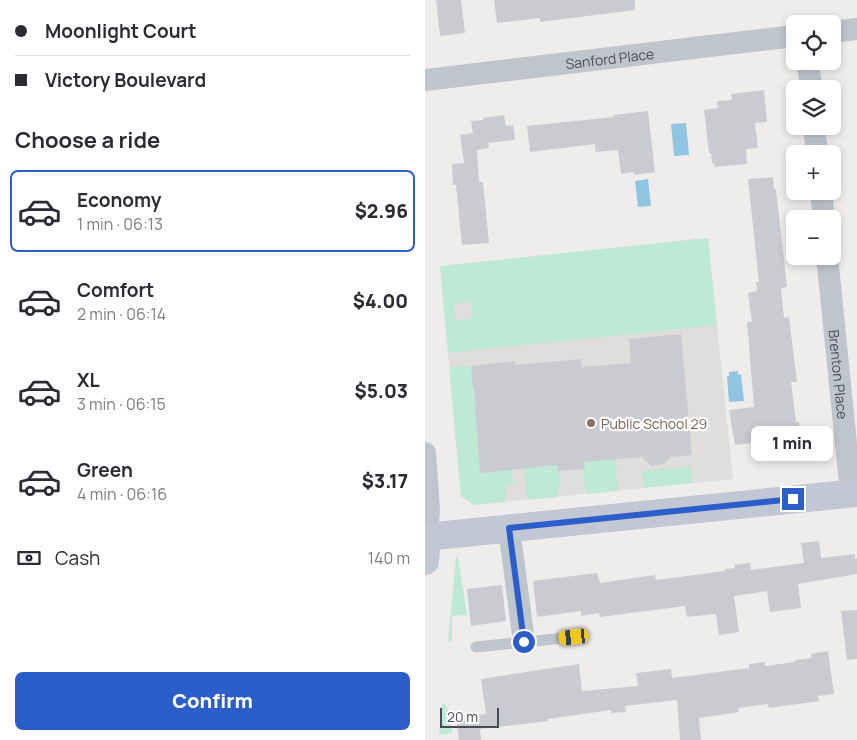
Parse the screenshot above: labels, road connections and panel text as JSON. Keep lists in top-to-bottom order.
{
  "streets": {
    "street": ["Sanford Place", "Brenton Place"]
  },
  "places": ["Public School 29"],
  "scale_bar": "20 m",
  "page": {
    "banner": ["Moonlight Court", "Victory Boulevard"],
    "map_buttons": ["+", "−"],
    "heading": "Choose a ride",
    "list": [
      {
        "name": "Economy",
        "note": "1 min · 06:13",
        "value": "$2.96"
      },
      {
        "name": "Comfort",
        "note": "2 min · 06:14",
        "value": "$4.00"
      },
      {
        "name": "XL",
        "note": "3 min · 06:15",
        "value": "$5.03"
      },
      {
        "name": "Green",
        "note": "4 min · 06:16",
        "value": "$3.17"
      }
    ],
    "bubble": "1 min",
    "pay": ["Cash", "140 m"],
    "buttons": "Confirm",
    "scale": "20 m"
  }
}
